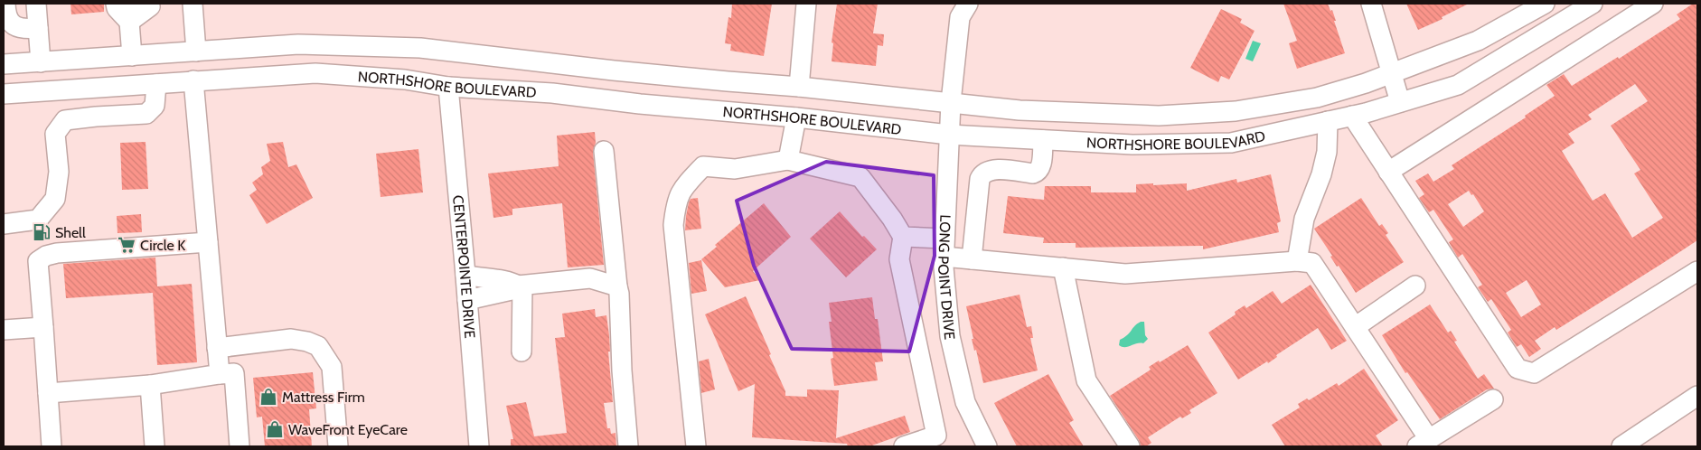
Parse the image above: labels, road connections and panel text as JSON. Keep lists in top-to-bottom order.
{
  "streets": {
    "street": ["NORTHSHORE BOULEVARD", "CENTERPOINTE DRIVE", "LONG POINT DRIVE"]
  },
  "crossings": [
    ["NORTHSHORE BOULEVARD", "CENTERPOINTE DRIVE"],
    ["NORTHSHORE BOULEVARD", "LONG POINT DRIVE"]
  ],
  "places": {
    "fuel station": ["Shell"],
    "supermarket": ["Circle K"],
    "shop": ["Mattress Firm", "WaveFront EyeCare"]
  }
}
